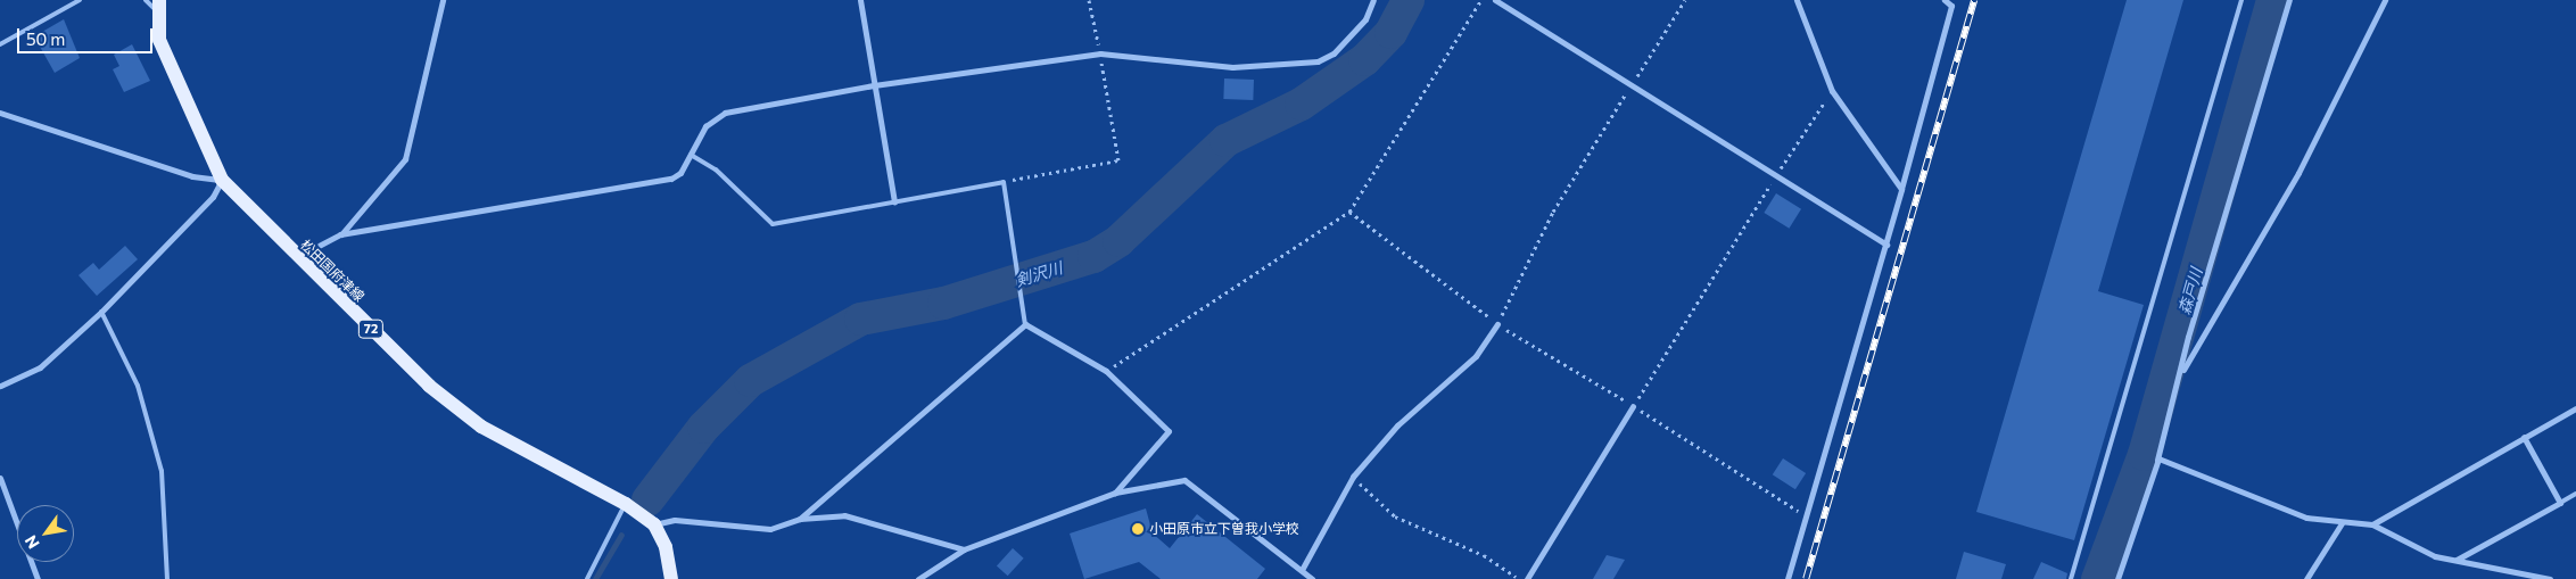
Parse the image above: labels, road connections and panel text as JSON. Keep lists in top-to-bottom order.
{
  "streets": {
    "main road": ["松田国府津線", "72"]
  },
  "water": ["剣沢川", "森戸川"],
  "places": ["小田原市立下曽我小学校"],
  "scale_bar": "50 m",
  "north": "bottom left"
}
